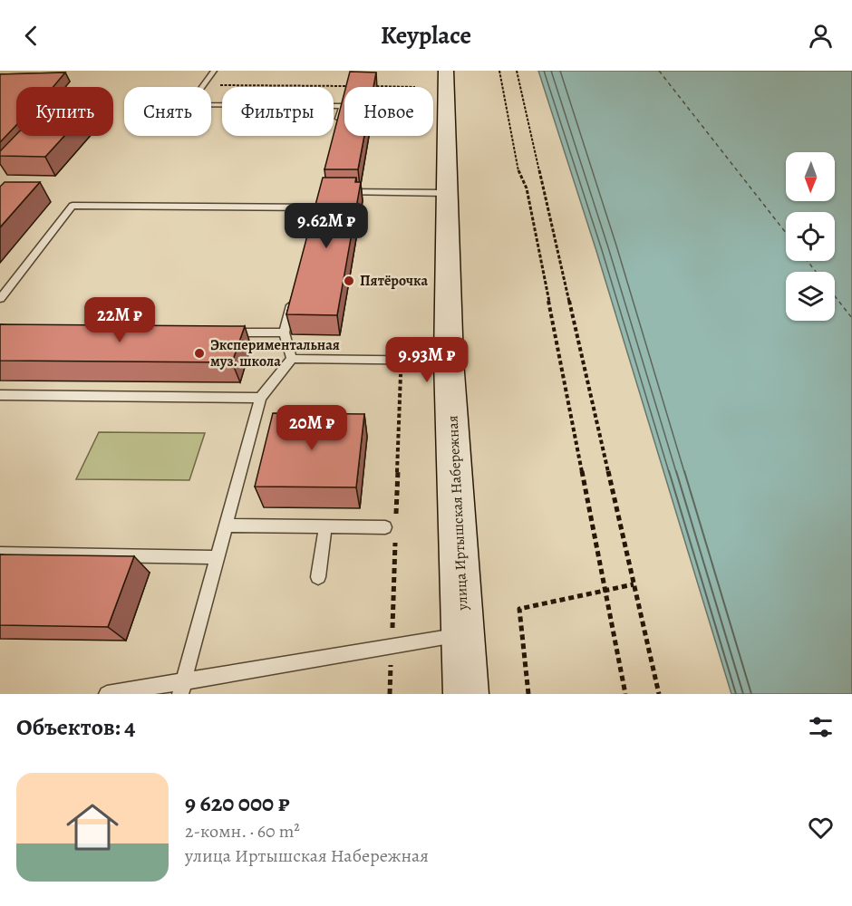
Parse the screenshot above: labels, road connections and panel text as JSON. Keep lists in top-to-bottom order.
{
  "streets": {
    "main road": ["улица Иртышская Набережная"]
  },
  "places": ["Пятёрочка", "Экспериментальная муз. школа"],
  "north": "bottom",
  "page": {
    "header": "Keyplace",
    "chip": [
      "Купить",
      "Снять",
      "Фильтры",
      "Новое"
    ],
    "price": [
      "9.62M ₽",
      "22M ₽",
      "9.93M ₽",
      "20M ₽"
    ],
    "heading": "Объектов: 4",
    "list": [
      {
        "name": "9 620 000 ₽",
        "note": "2-комн. · 60 m² · улица Иртышская Набережная"
      }
    ]
  }
}
